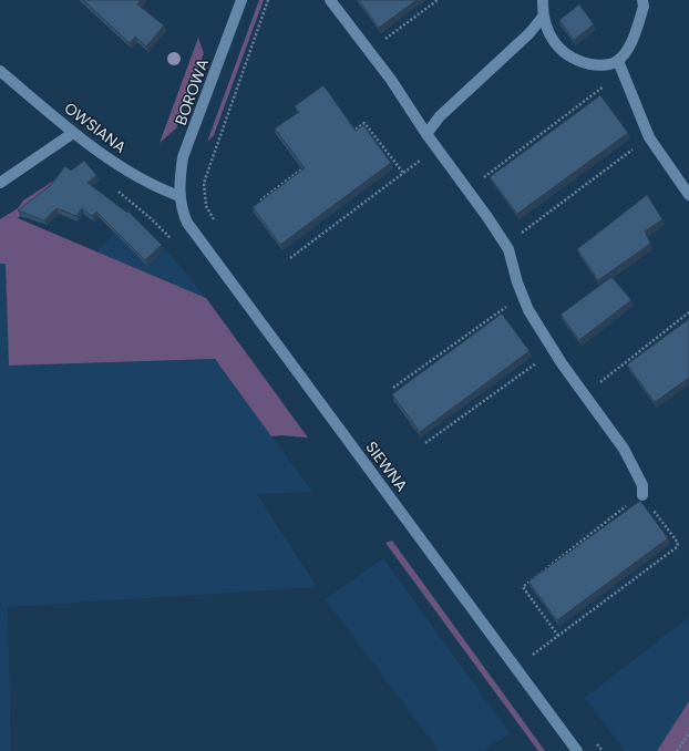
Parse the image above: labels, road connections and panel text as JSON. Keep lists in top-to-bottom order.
{
  "streets": {
    "street": ["BOROWA", "OWSIANA", "SIEWNA"]
  },
  "crossings": [
    ["BOROWA", "OWSIANA"],
    ["BOROWA", "SIEWNA"],
    ["OWSIANA", "SIEWNA"]
  ]
}
